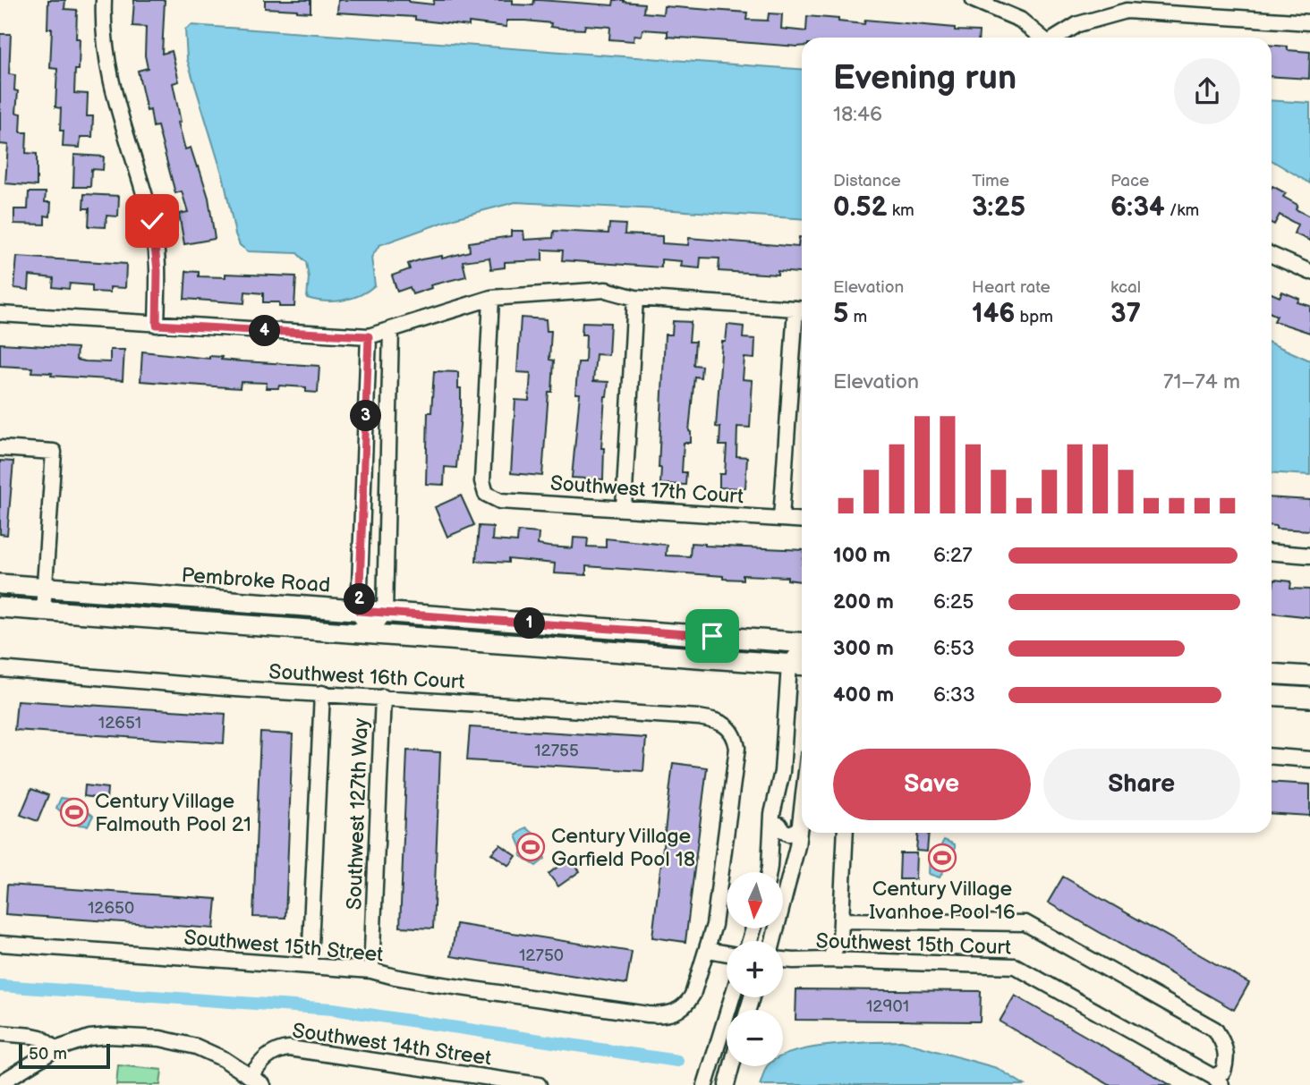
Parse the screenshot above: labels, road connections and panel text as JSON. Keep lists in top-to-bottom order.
{
  "streets": {
    "main road": ["Pembroke Road"],
    "street": [
      "Southwest 17th Court",
      "Southwest 16th Court",
      "Southwest 127th Way",
      "Southwest 15th Court",
      "Southwest 15th Street",
      "Southwest 14th Street"
    ]
  },
  "crossings": [
    ["Southwest 16th Court", "Southwest 127th Way"],
    ["Southwest 16th Court", "Southwest 15th Street"],
    ["Southwest 127th Way", "Southwest 15th Street"]
  ],
  "places": {
    "sports": ["Century Village Falmouth Pool 21", "Century Village Garfield Pool 18", "Century Village Ivanhoe Pool 16"]
  },
  "house_numbers": [
    "12651",
    "12755",
    "12650",
    "12750",
    "12901"
  ],
  "scale_bar": "50 m",
  "north": "bottom",
  "page": {
    "heading": ["Evening run", "18:46"],
    "stats": [
      ["Distance", "0.52 km"],
      ["Time", "3:25"],
      ["Pace", "6:34 /km"],
      ["Elevation", "5 m"],
      ["Heart rate", "146 bpm"],
      ["kcal", "37"]
    ],
    "pins": [
      "4",
      "3",
      "2",
      "1"
    ],
    "chart": ["Elevation", "71–74 m"],
    "list": [
      {
        "name": "100 m",
        "note": "6:27"
      },
      {
        "name": "200 m",
        "note": "6:25"
      },
      {
        "name": "300 m",
        "note": "6:53"
      },
      {
        "name": "400 m",
        "note": "6:33"
      }
    ],
    "buttons": ["Save", "Share"],
    "map_buttons": ["+", "−"],
    "scale": "50 m"
  }
}
